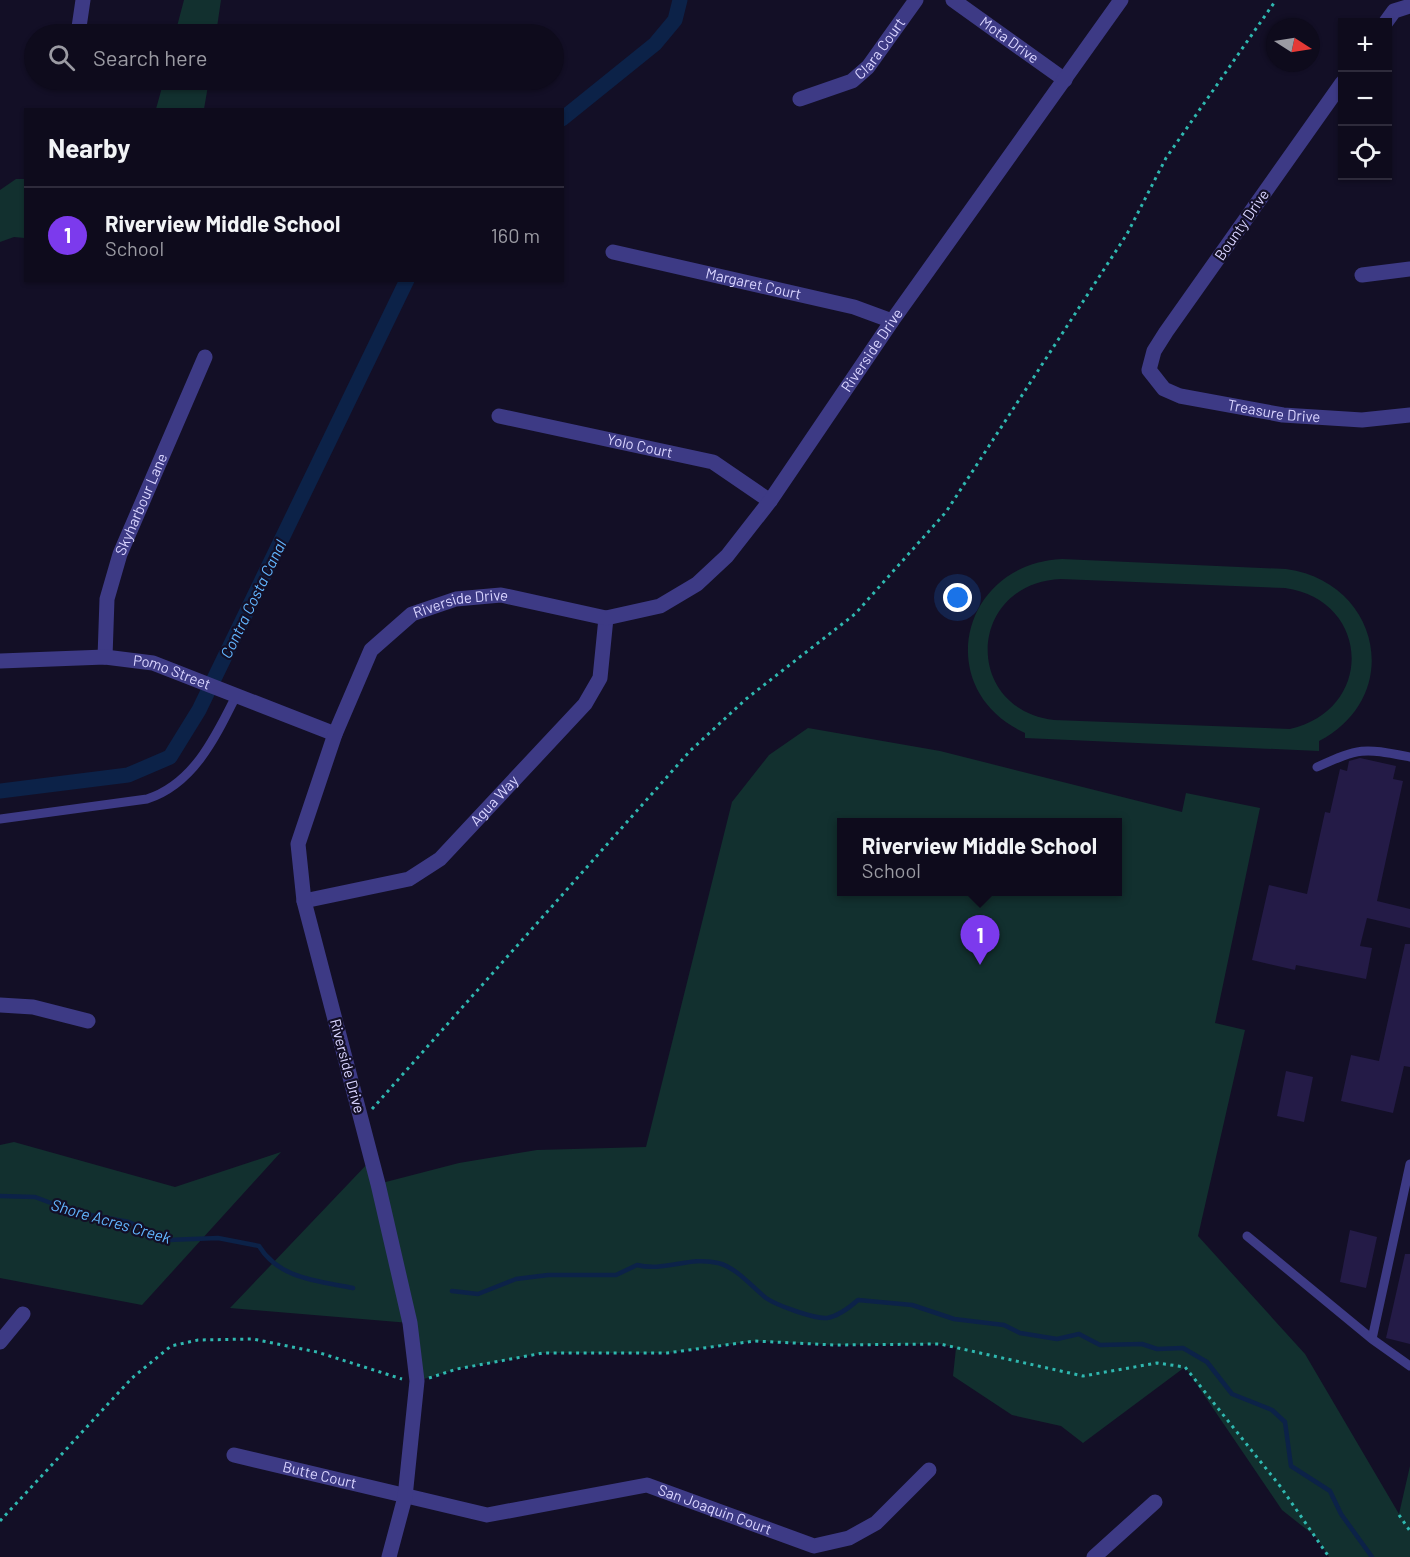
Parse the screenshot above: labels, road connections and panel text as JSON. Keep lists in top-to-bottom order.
{
  "streets": {
    "street": [
      "Mota Drive",
      "Clara Court",
      "Bounty Drive",
      "Margaret Court",
      "Riverside Drive",
      "Treasure Drive",
      "Yolo Court",
      "Skyharbour Lane",
      "Pomo Street",
      "Agua Way",
      "Butte Court",
      "San Joaquin Court"
    ]
  },
  "crossings": [
    ["Mota Drive", "Riverside Drive"],
    ["Bounty Drive", "Treasure Drive"],
    ["Margaret Court", "Riverside Drive"],
    ["Riverside Drive", "Yolo Court"],
    ["Riverside Drive", "Pomo Street"],
    ["Riverside Drive", "Agua Way"],
    ["Riverside Drive", "Butte Court"],
    ["Riverside Drive", "San Joaquin Court"],
    ["Skyharbour Lane", "Pomo Street"],
    ["Butte Court", "San Joaquin Court"]
  ],
  "water": ["Contra Costa Canal", "Shore Acres Creek"],
  "north": "right",
  "page": {
    "map_buttons": ["+", "−"],
    "search": "Search here",
    "heading": "Nearby",
    "list": [
      {
        "mark": "1",
        "name": "Riverview Middle School",
        "note": "School",
        "value": "160 m"
      }
    ],
    "popup": ["Riverview Middle School", "School"],
    "pins": "1"
  }
}
